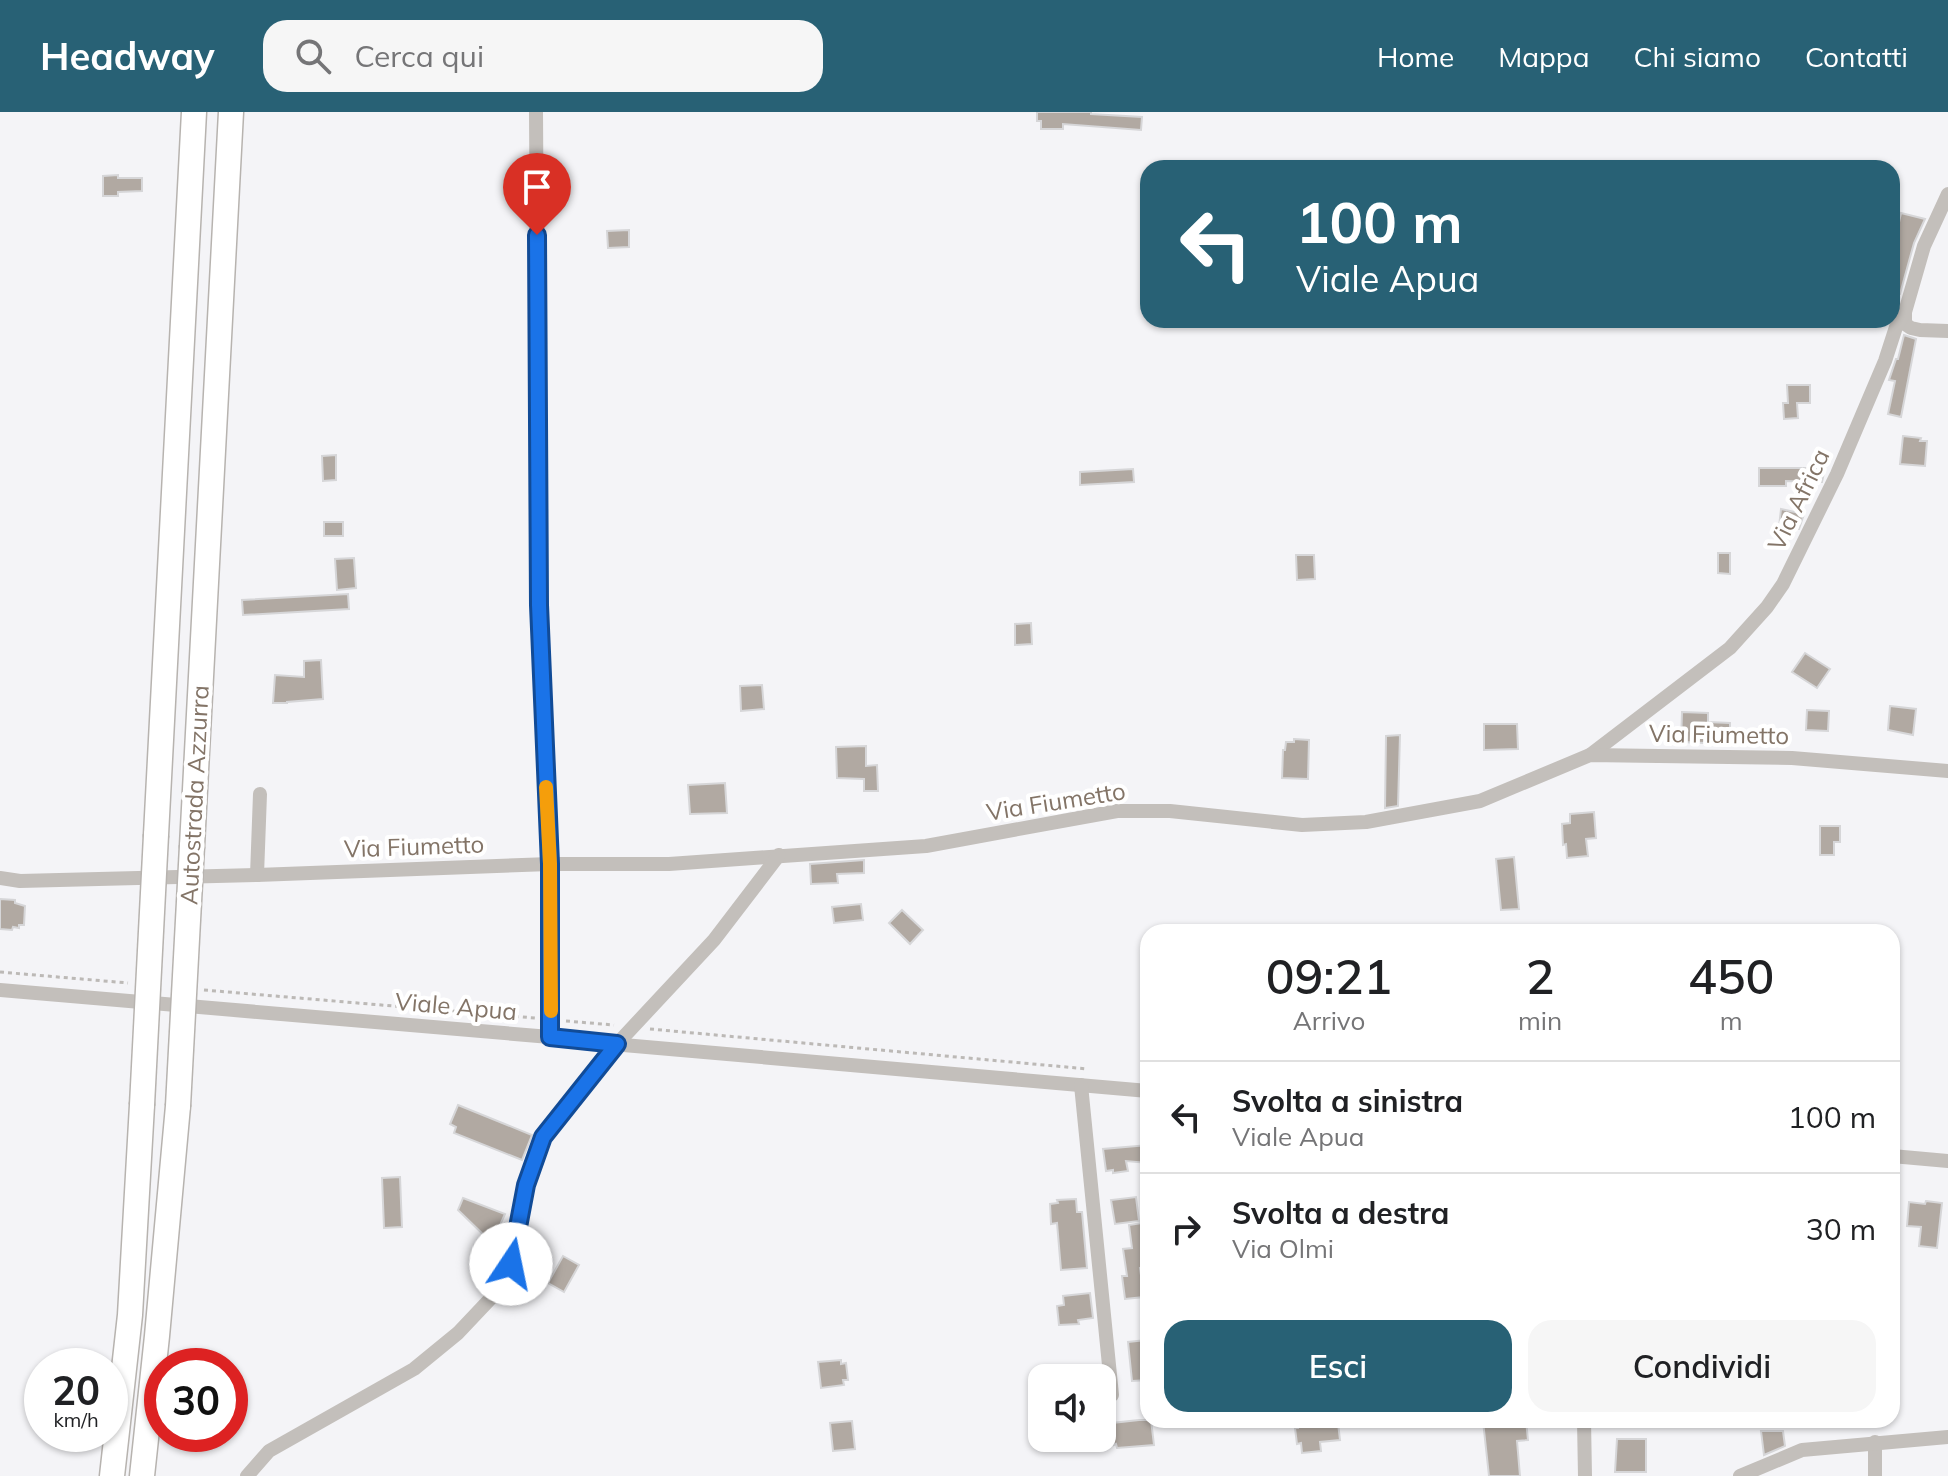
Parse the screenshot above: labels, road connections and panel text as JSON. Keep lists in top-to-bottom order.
{
  "streets": {
    "highway": ["Autostrada Azzurra"],
    "street": ["Via Africa", "Via Fiumetto", "Viale Apua"]
  },
  "crossings": [
    ["Via Africa", "Via Fiumetto"]
  ],
  "page": {
    "header": "Headway",
    "search": "Cerca qui",
    "nav": [
      "Home",
      "Mappa",
      "Chi siamo",
      "Contatti"
    ],
    "turn": ["100 m", "Viale Apua"],
    "eta": [
      "09:21",
      "Arrivo",
      "2",
      "min",
      "450",
      "m"
    ],
    "list": [
      {
        "name": "Svolta a sinistra",
        "note": "Viale Apua",
        "value": "100 m"
      },
      {
        "name": "Svolta a destra",
        "note": "Via Olmi",
        "value": "30 m"
      }
    ],
    "buttons": ["Esci", "Condividi"],
    "speed": "20 km/h",
    "limit": "30"
  }
}
